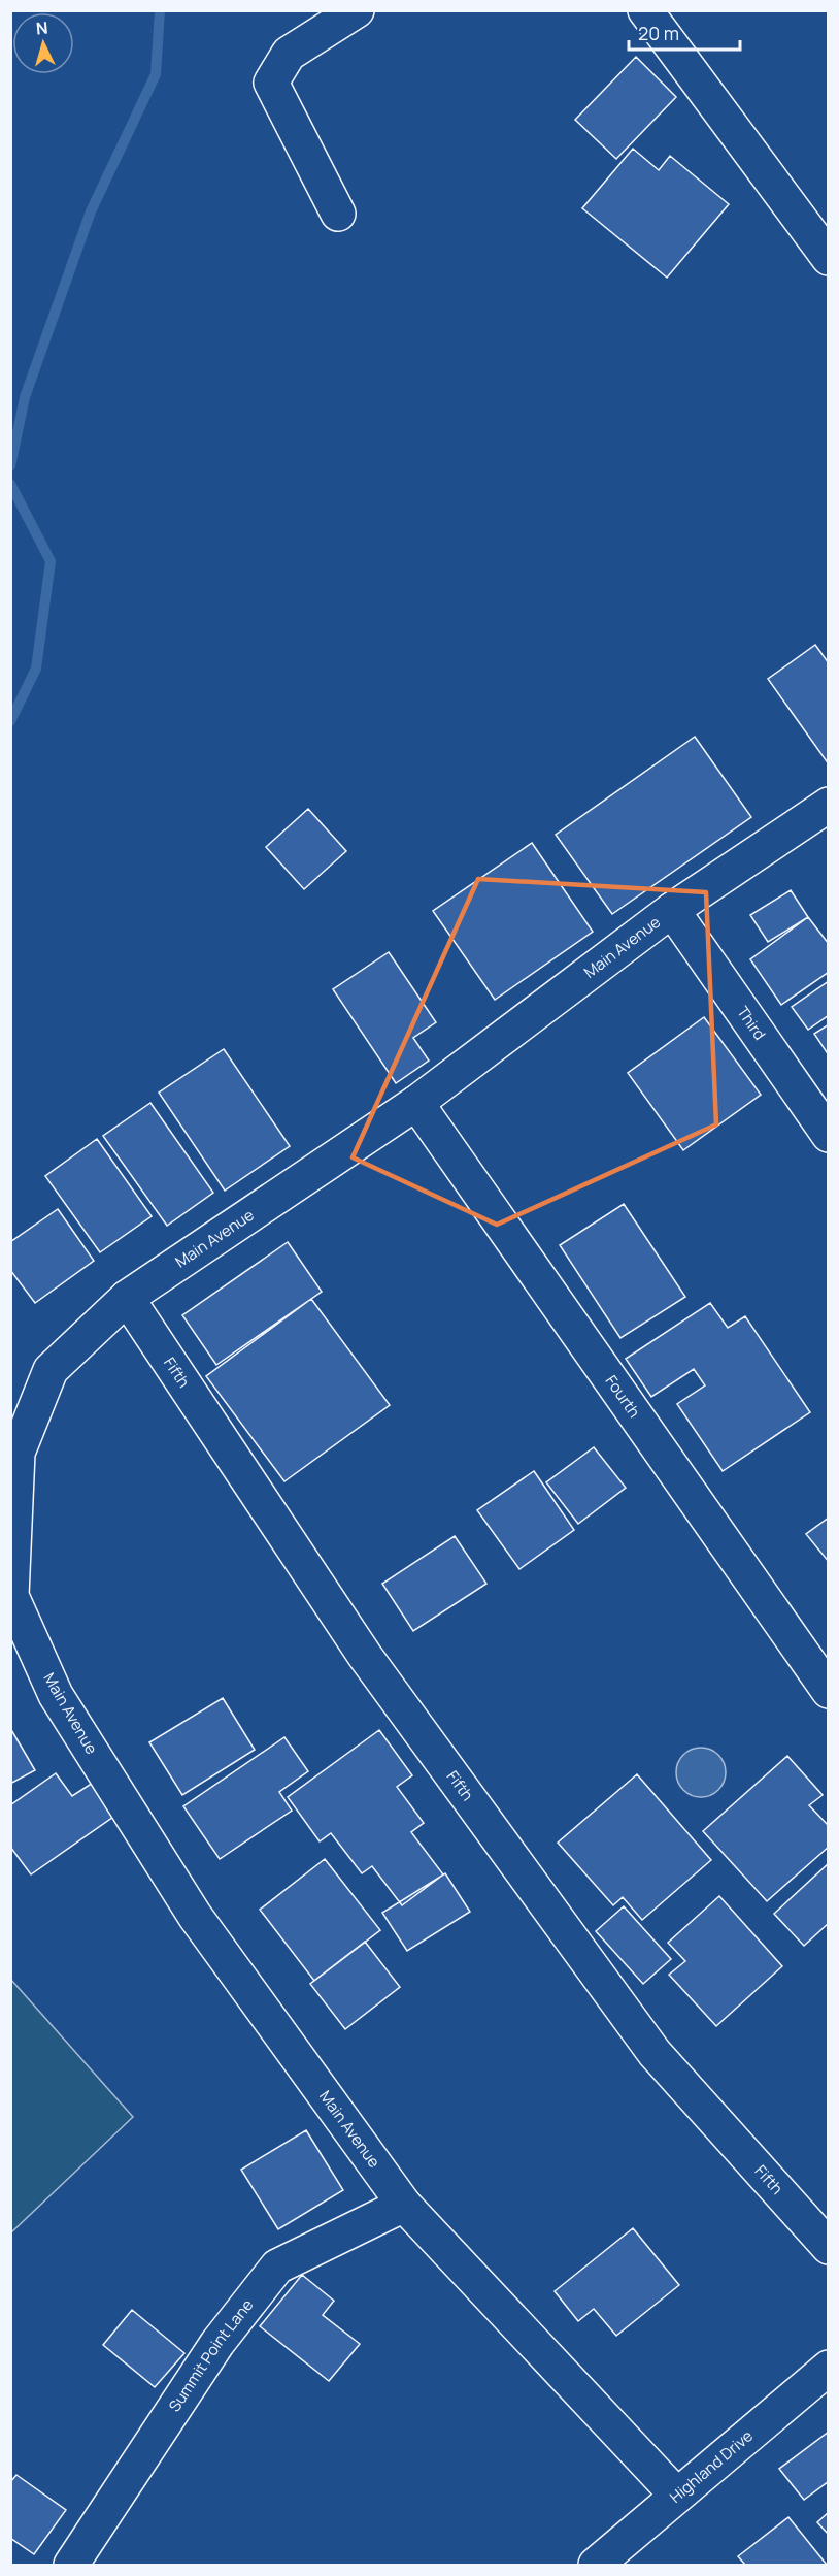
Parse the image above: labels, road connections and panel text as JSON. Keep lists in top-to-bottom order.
{
  "streets": {
    "street": [
      "Main Avenue",
      "Third",
      "Fifth",
      "Fourth",
      "Summit Point Lane",
      "Highland Drive"
    ]
  },
  "crossings": [
    ["Main Avenue", "Third"],
    ["Main Avenue", "Fifth"],
    ["Main Avenue", "Fourth"],
    ["Main Avenue", "Summit Point Lane"],
    ["Main Avenue", "Highland Drive"]
  ],
  "scale_bar": "20 m",
  "north": "top"
}
